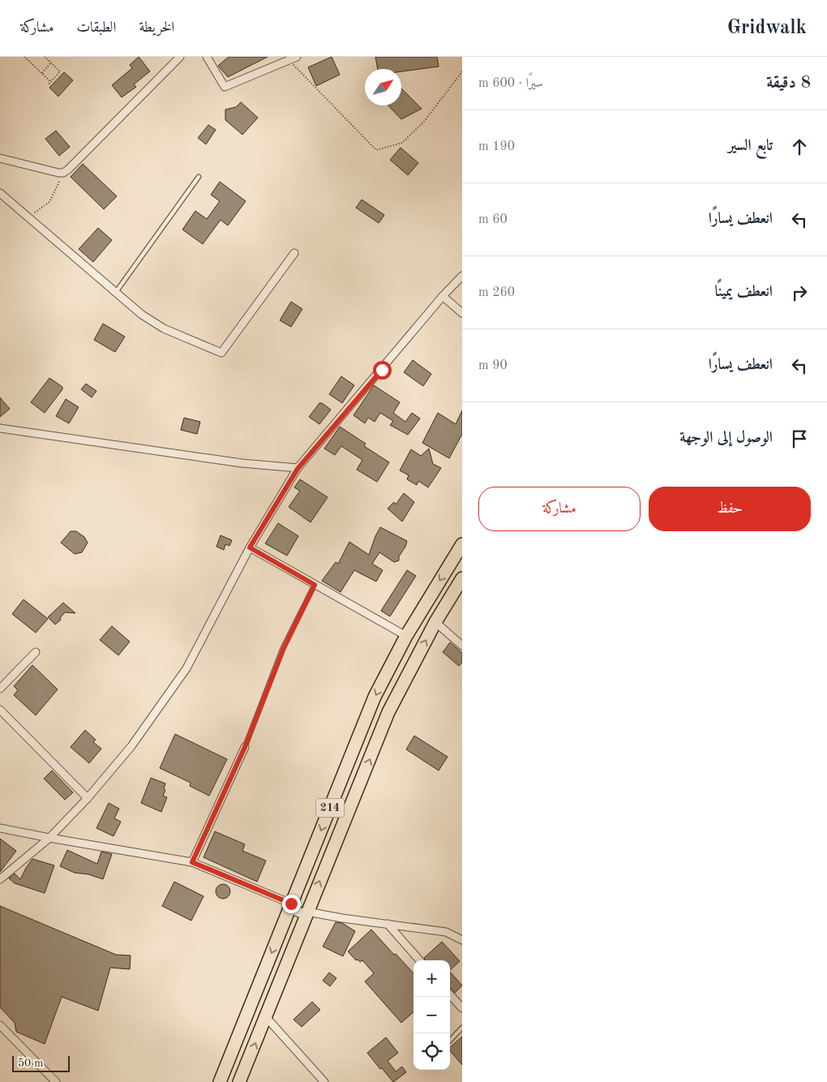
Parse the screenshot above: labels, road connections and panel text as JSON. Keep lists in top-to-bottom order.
{
  "streets": {
    "highway": ["214"]
  },
  "scale_bar": "50 m",
  "north": "top right",
  "page": {
    "header": "Gridwalk",
    "nav": ["الخريطة", "الطبقات", "مشاركة"],
    "heading": ["8 دقيقة", "سيرًا · 600 m"],
    "list": [
      ["تابع السير", "190 m"],
      ["انعطف يسارًا", "60 m"],
      ["انعطف يمينًا", "260 m"],
      ["انعطف يسارًا", "90 m"],
      "الوصول إلى الوجهة"
    ],
    "buttons": ["حفظ", "مشاركة"],
    "map_buttons": ["+", "−"],
    "scale": "50 m"
  }
}
